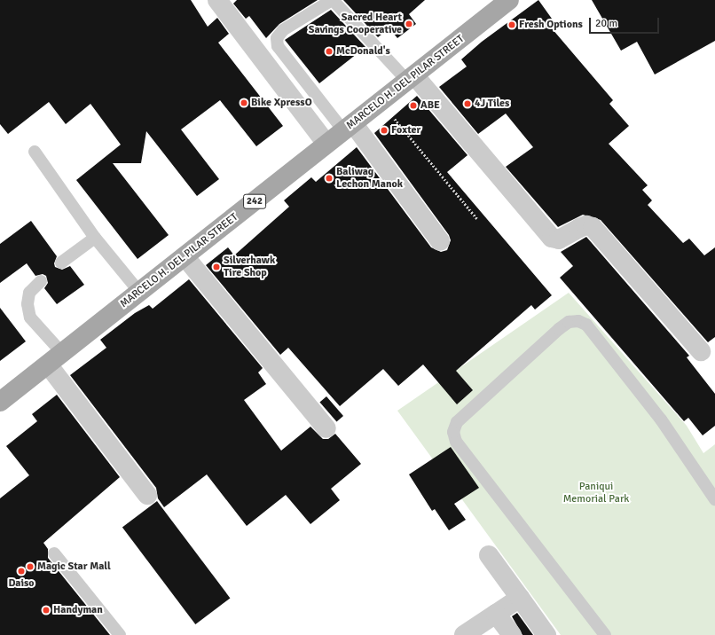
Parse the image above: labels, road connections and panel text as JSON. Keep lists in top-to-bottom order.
{
  "streets": {
    "main road": ["MARCELO H. DEL PILAR STREET", "242"]
  },
  "parks": ["Paniqui Memorial Park"],
  "places": [
    "Sacred Heart Savings Cooperative",
    "Fresh Options",
    "McDonald's",
    "Bike XpressO",
    "4J Tiles",
    "ABE",
    "Foxter",
    "Baliwag Lechon Manok",
    "Silverhawk Tire Shop",
    "Magic Star Mall",
    "Daiso",
    "Handyman"
  ],
  "scale_bar": "20 m"
}
